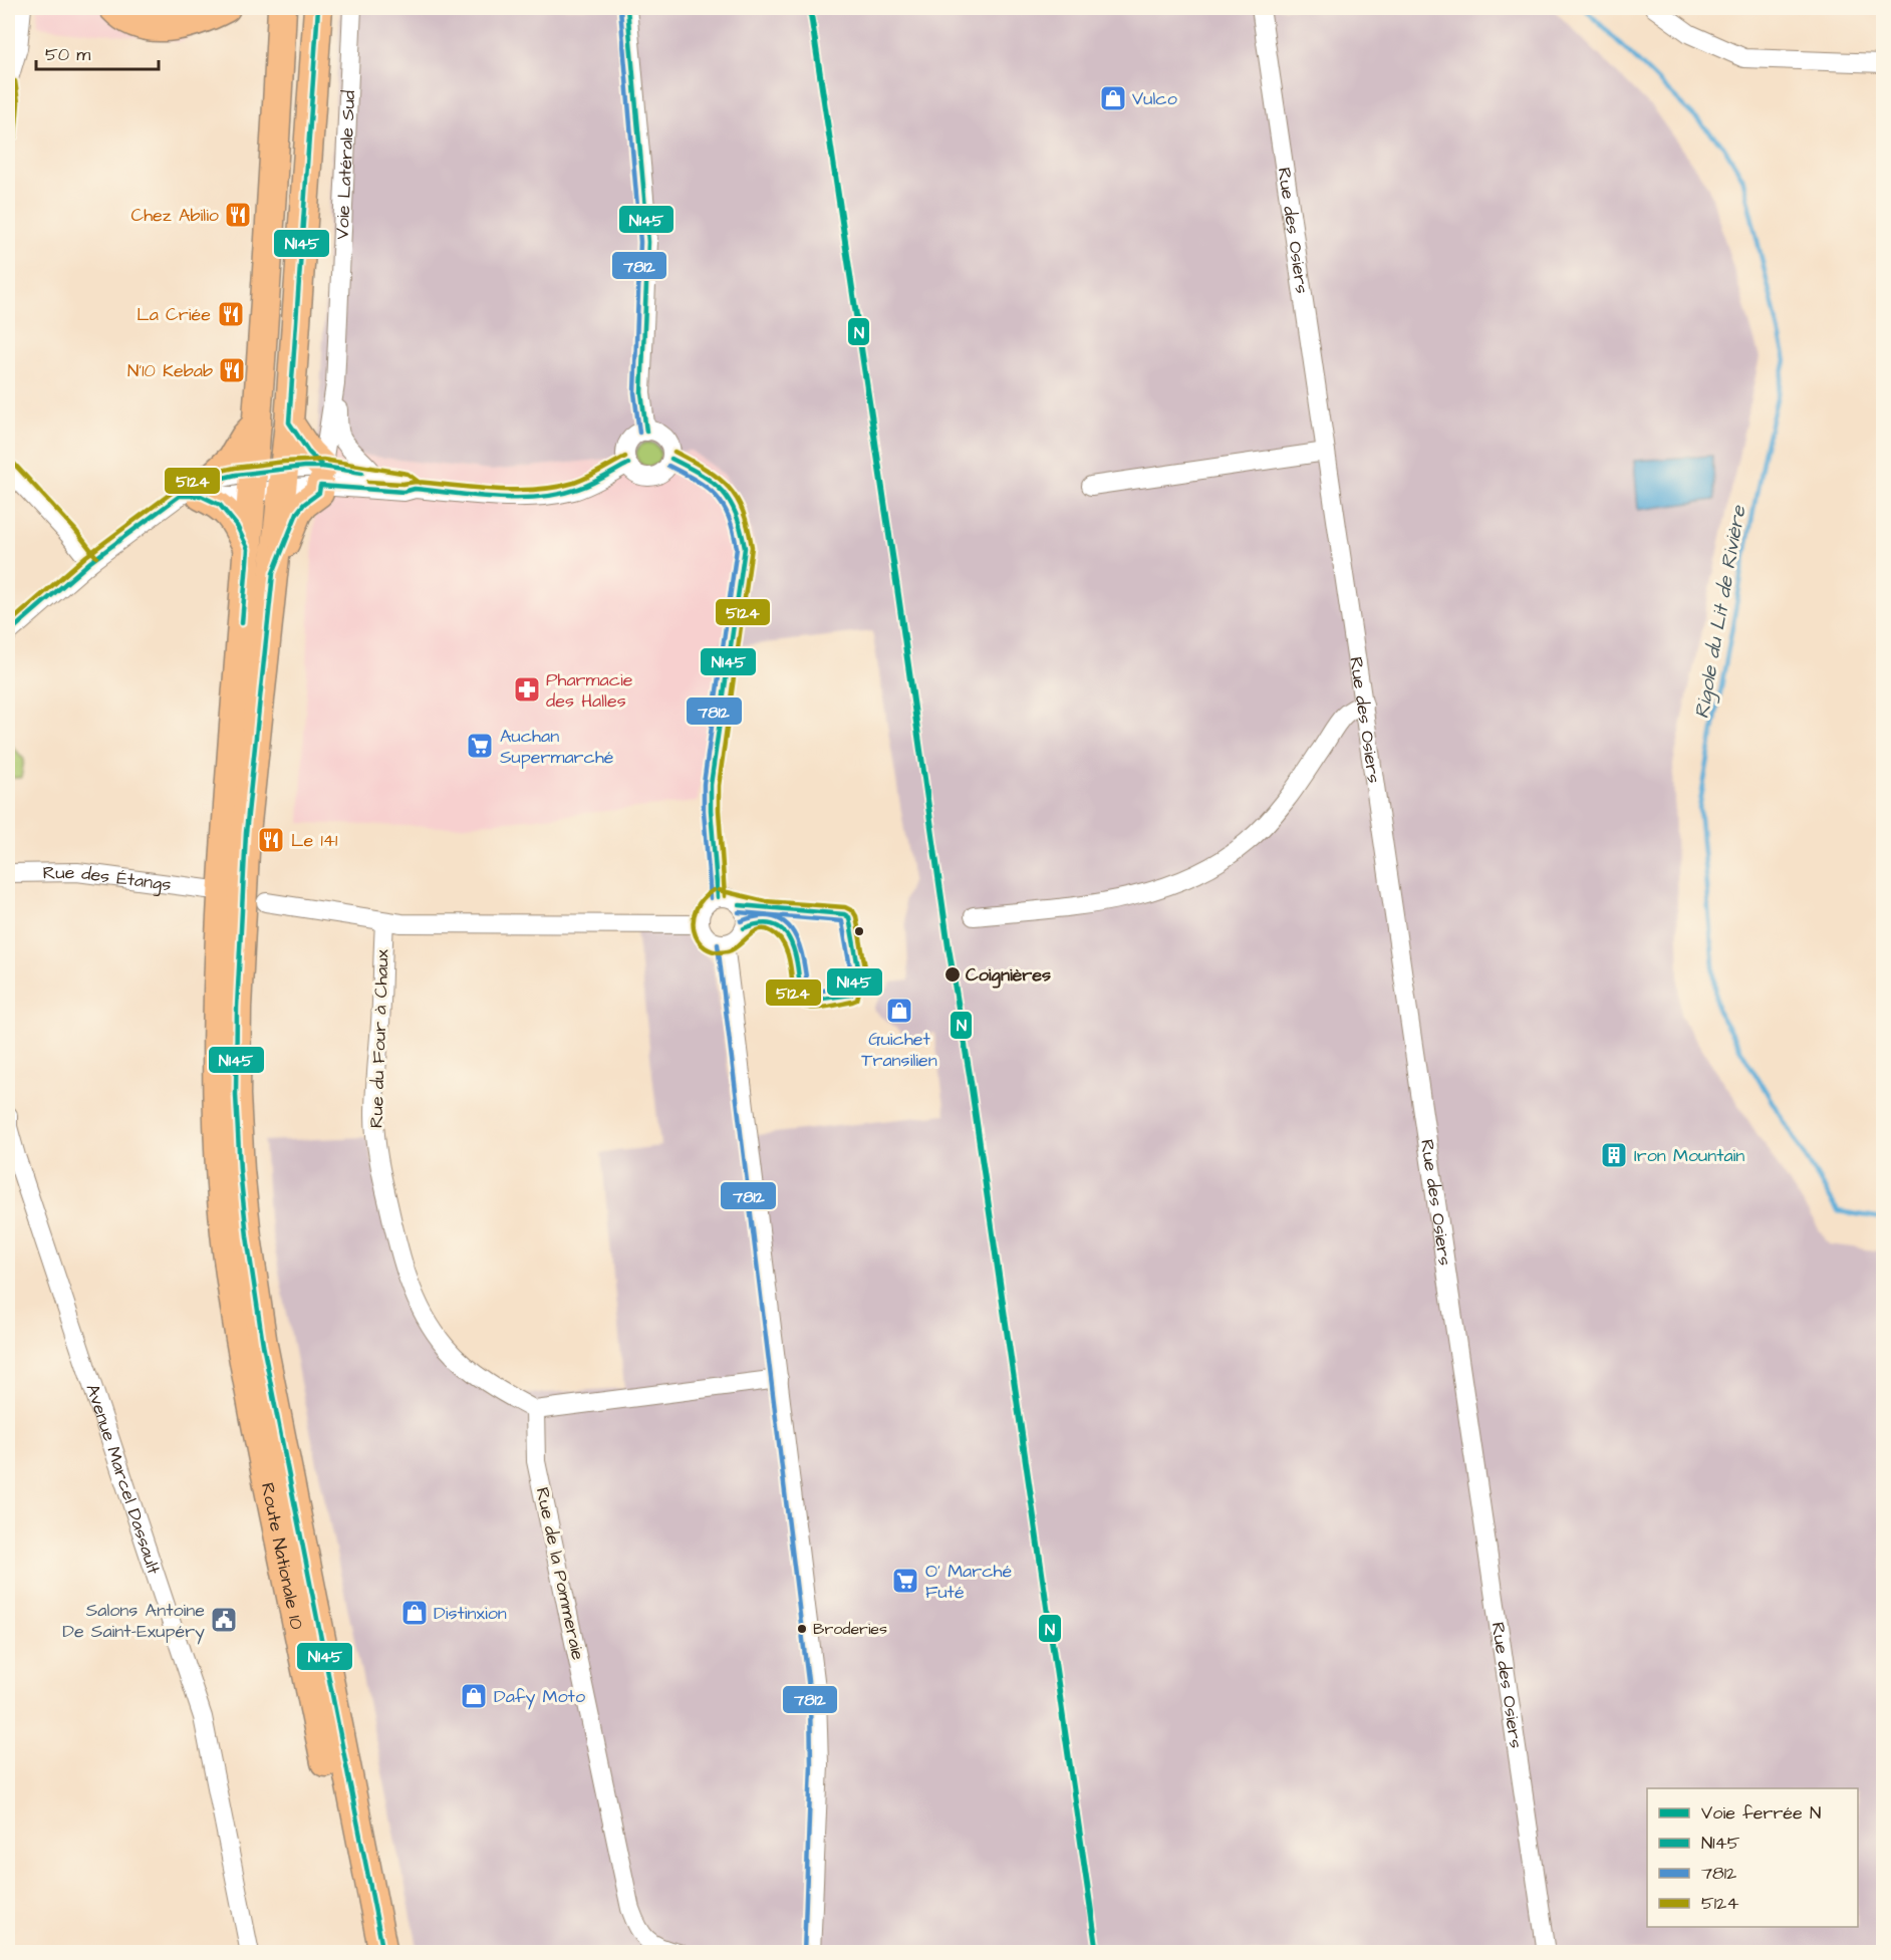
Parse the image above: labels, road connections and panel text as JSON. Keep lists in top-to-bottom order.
{
  "streets": {
    "main road": ["Route Nationale 10"],
    "street": [
      "Voie Latérale Sud",
      "Rue des Osiers",
      "Rue des Étangs",
      "Rue du Four à Chaux",
      "Avenue Marcel Dassault",
      "Rue de la Pommeraie"
    ]
  },
  "crossings": [
    ["Rue du Four à Chaux", "Rue de la Pommeraie"]
  ],
  "water": ["Rigole du Lit de Rivière"],
  "places": {
    "shop": [
      "Vulco",
      "Guichet Transilien",
      "Distinxion",
      "Dafy Moto"
    ],
    "restaurant": [
      "Chez Abilio",
      "La Criée",
      "N'10 Kebab",
      "Le 141"
    ],
    "pharmacy": ["Pharmacie des Halles"],
    "supermarket": ["Auchan Supermarché", "O' Marché Futé"],
    "other": ["Coignières", "Broderies"],
    "building": ["Iron Mountain"],
    "public building": ["Salons Antoine De Saint-Exupéry"]
  },
  "lines": [
    "rail line N",
    "transit line N145",
    "transit line 7812",
    "transit line 5124"
  ],
  "legend": [
    "Voie ferrée N",
    "N145",
    "7812",
    "5124"
  ],
  "scale_bar": "50 m"
}
